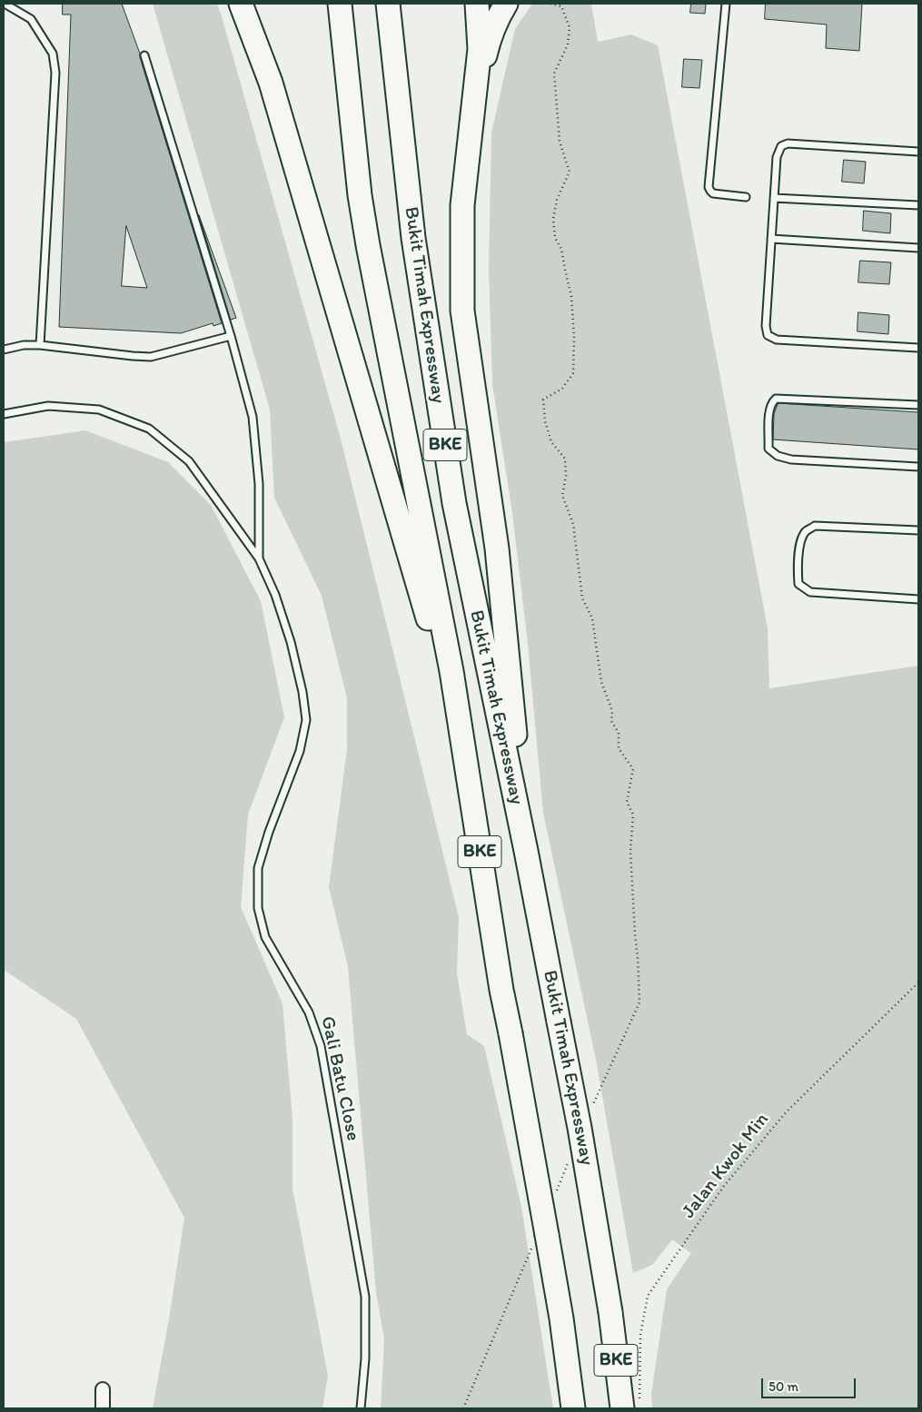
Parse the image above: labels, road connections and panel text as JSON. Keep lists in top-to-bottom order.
{
  "streets": {
    "highway": ["Bukit Timah Expressway", "BKE"],
    "lane": ["Gali Batu Close"],
    "path": ["Jalan Kwok Min"]
  },
  "crossings": [
    ["Bukit Timah Expressway", "Jalan Kwok Min"]
  ],
  "scale_bar": "50 m"
}
